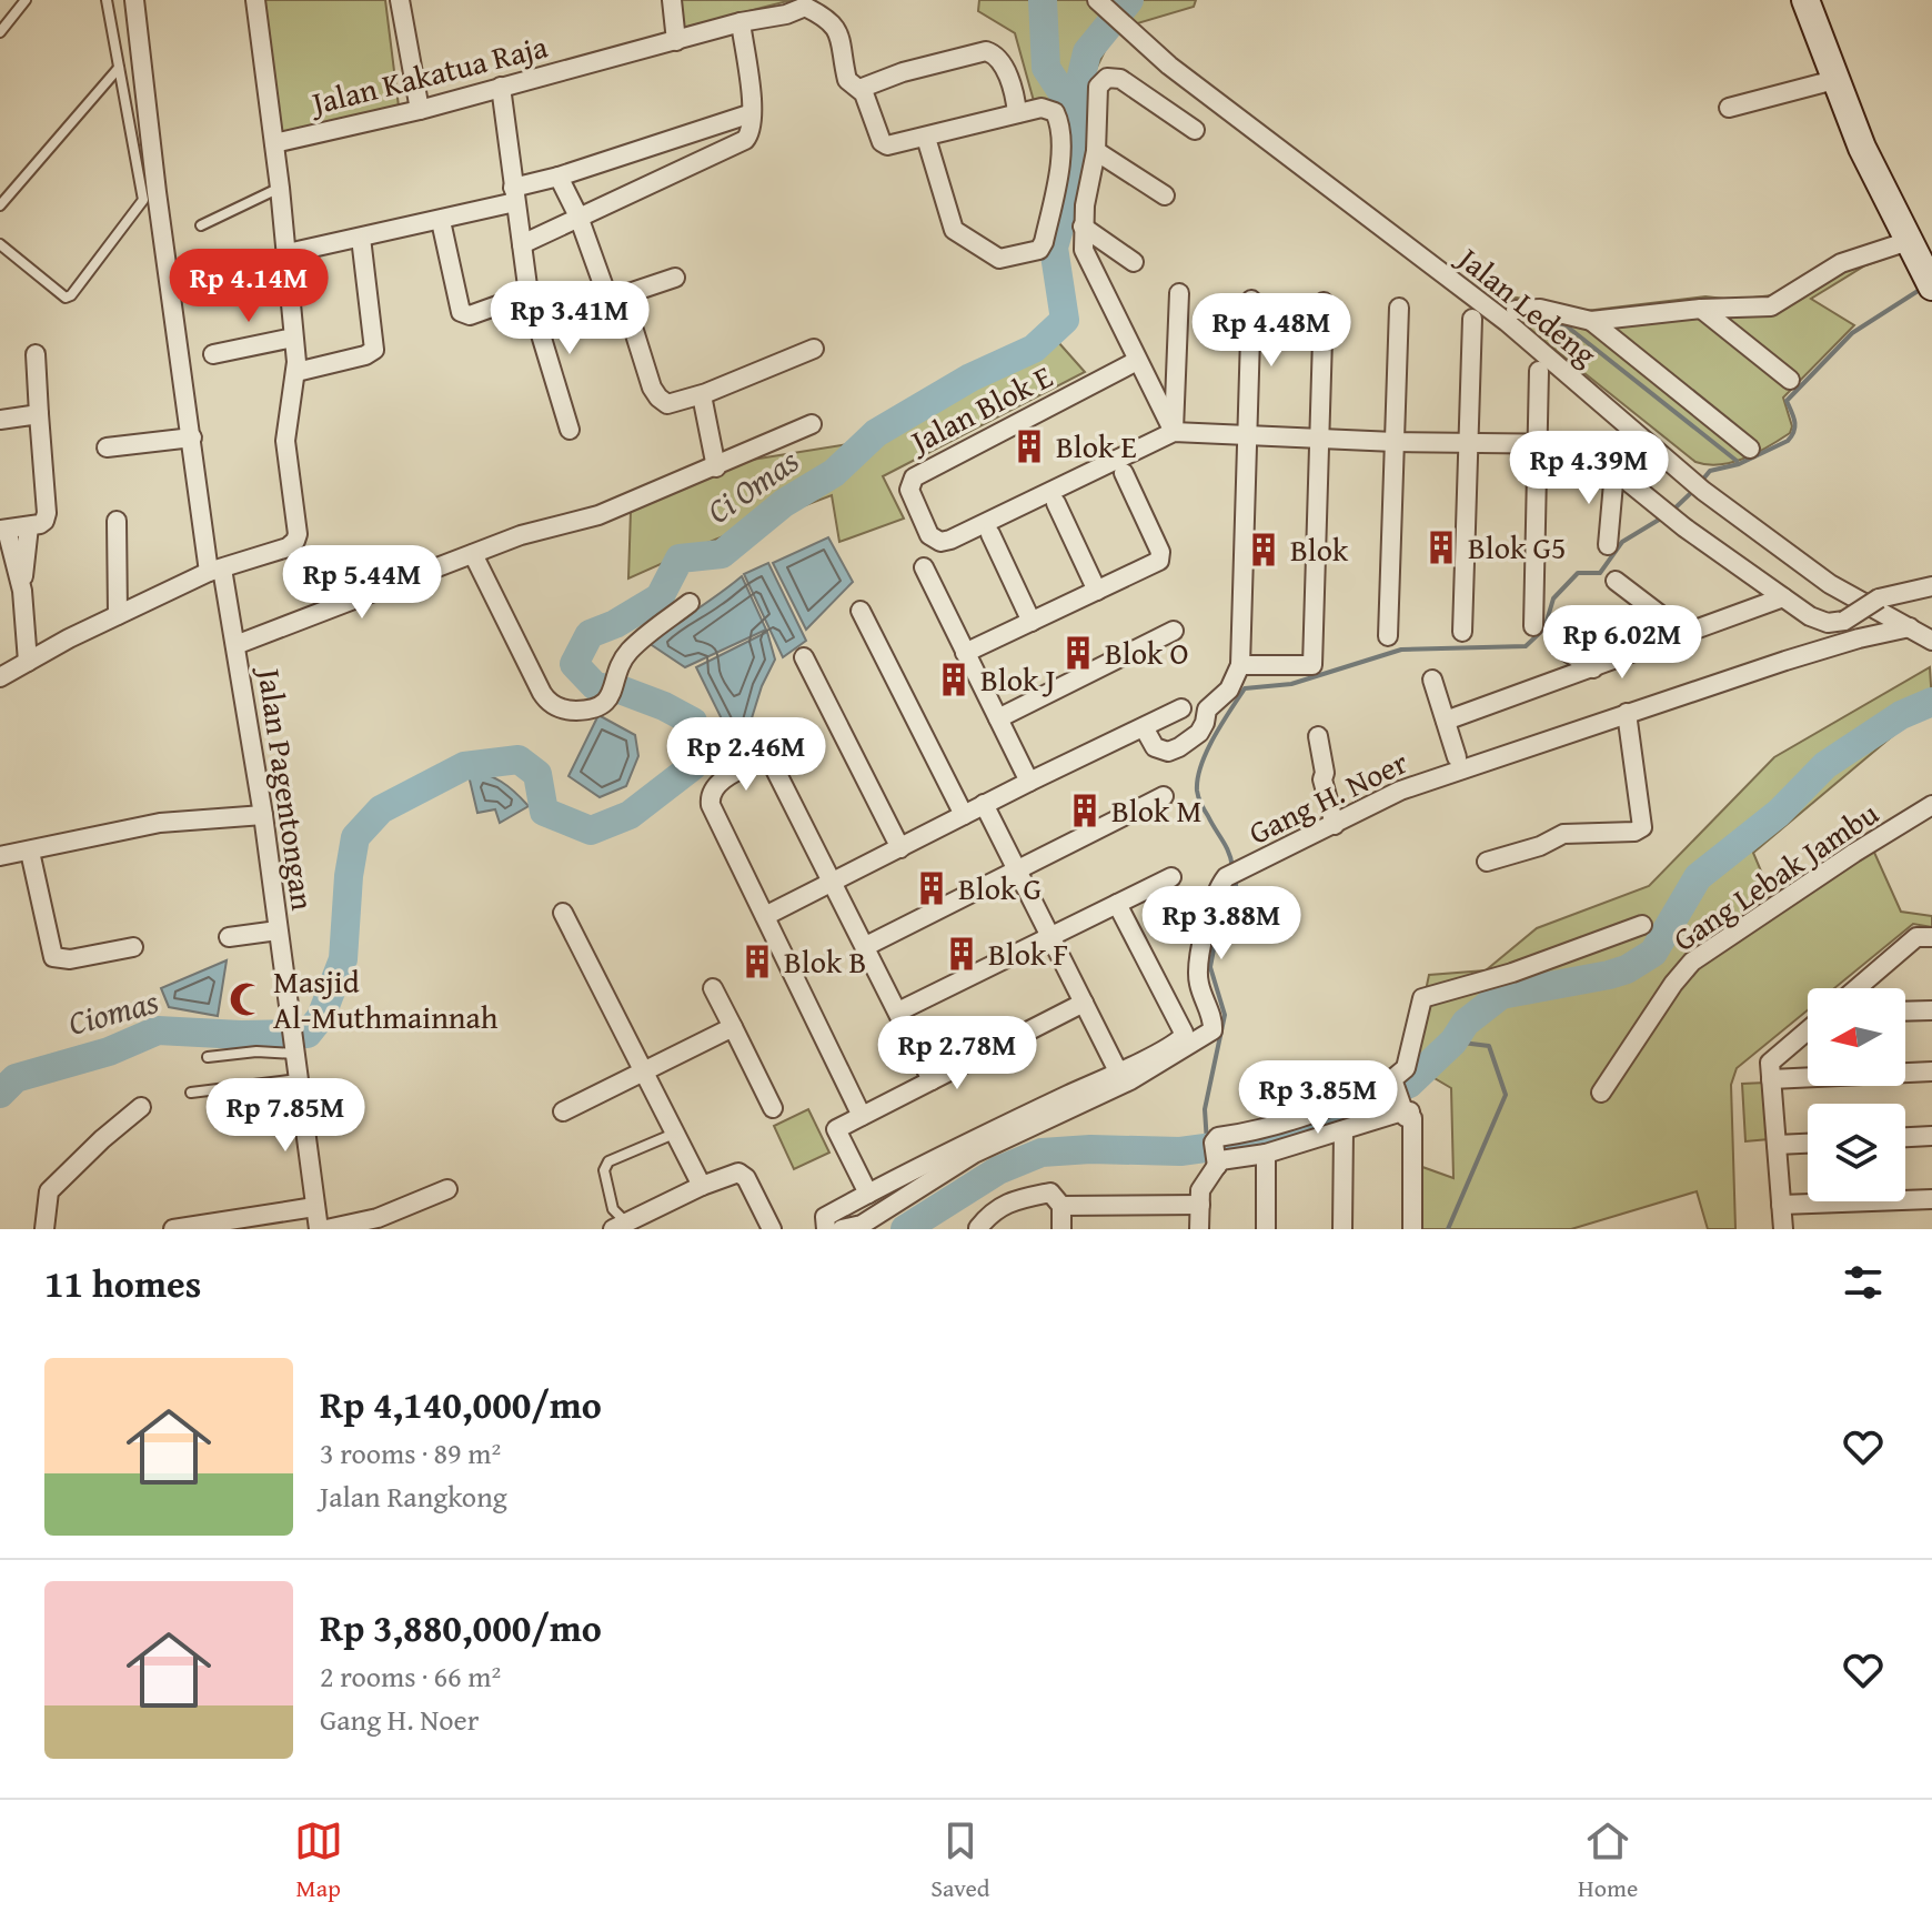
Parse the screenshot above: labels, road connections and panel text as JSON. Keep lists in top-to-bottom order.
{
  "streets": {
    "street": [
      "Jalan Kakatua Raja",
      "Jalan Ledeng",
      "Jalan Blok E",
      "Jalan Pagentongan",
      "Gang H. Noer",
      "Gang Lebak Jambu"
    ]
  },
  "crossings": [
    ["Jalan Ledeng", "Gang H. Noer"]
  ],
  "water": ["Ci Omas", "Ciomas"],
  "places": {
    "building": [
      "Blok E",
      "Blok G5",
      "Blok",
      "Blok O",
      "Blok J",
      "Blok M",
      "Blok G",
      "Blok F",
      "Blok B"
    ],
    "mosque": ["Masjid Al-Muthmainnah"]
  },
  "north": "left",
  "page": {
    "price": [
      "Rp 4.14M",
      "Rp 3.41M",
      "Rp 4.48M",
      "Rp 4.39M",
      "Rp 5.44M",
      "Rp 6.02M",
      "Rp 2.46M",
      "Rp 3.88M",
      "Rp 2.78M",
      "Rp 3.85M",
      "Rp 7.85M"
    ],
    "heading": "11 homes",
    "list": [
      {
        "name": "Rp 4,140,000/mo",
        "note": "3 rooms · 89 m² · Jalan Rangkong"
      },
      {
        "name": "Rp 3,880,000/mo",
        "note": "2 rooms · 66 m² · Gang H. Noer"
      }
    ],
    "tabs": ["Map", "Saved", "Home"]
  }
}
